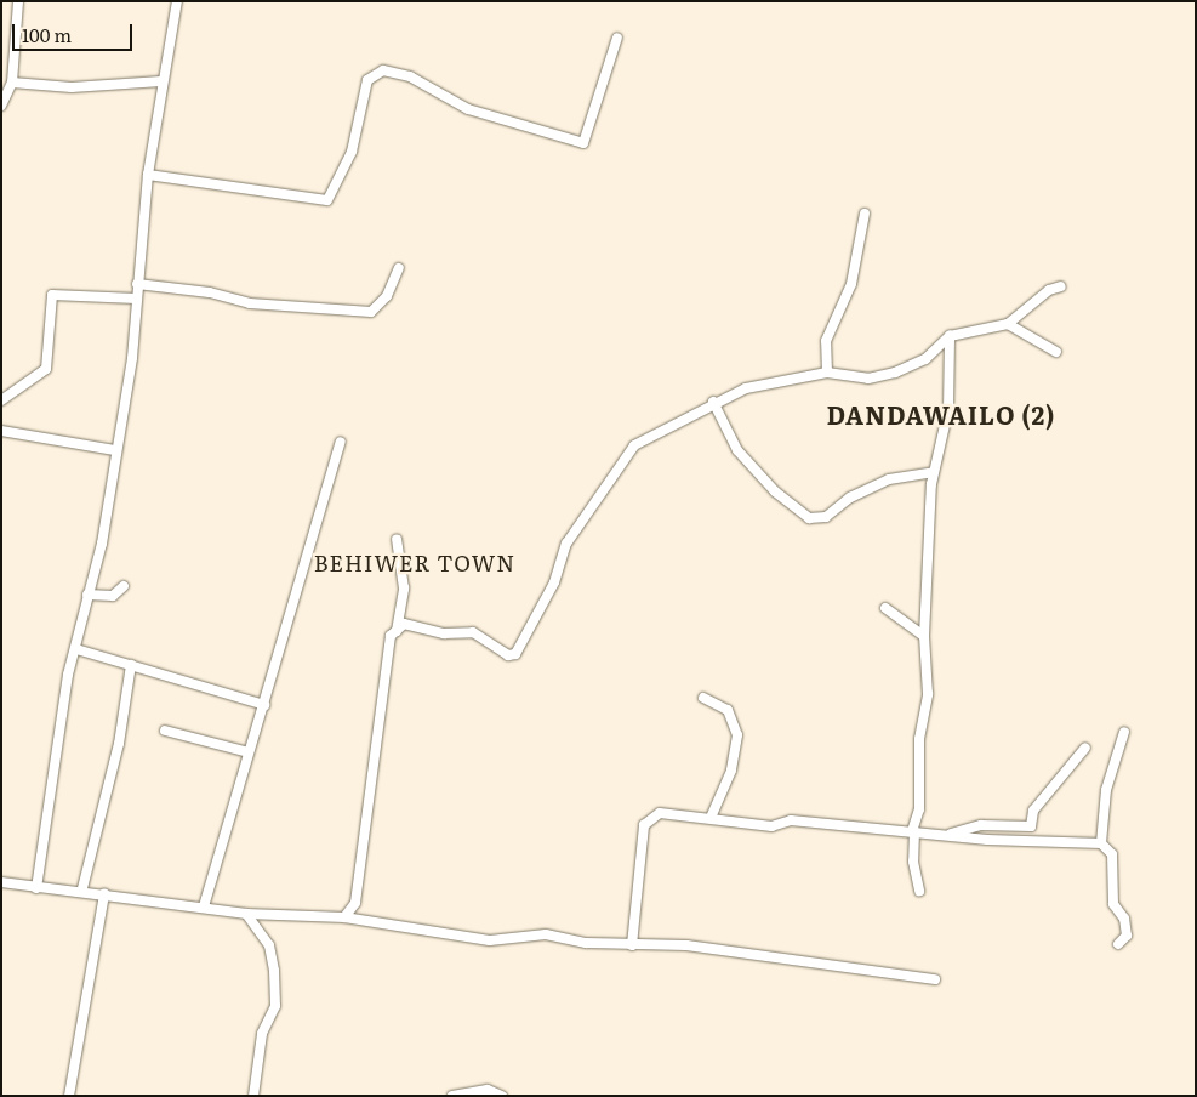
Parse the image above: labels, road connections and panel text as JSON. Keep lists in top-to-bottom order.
{
  "districts": ["DANDAWAILO (2)", "BEHIWER TOWN"],
  "scale_bar": "100 m"
}
